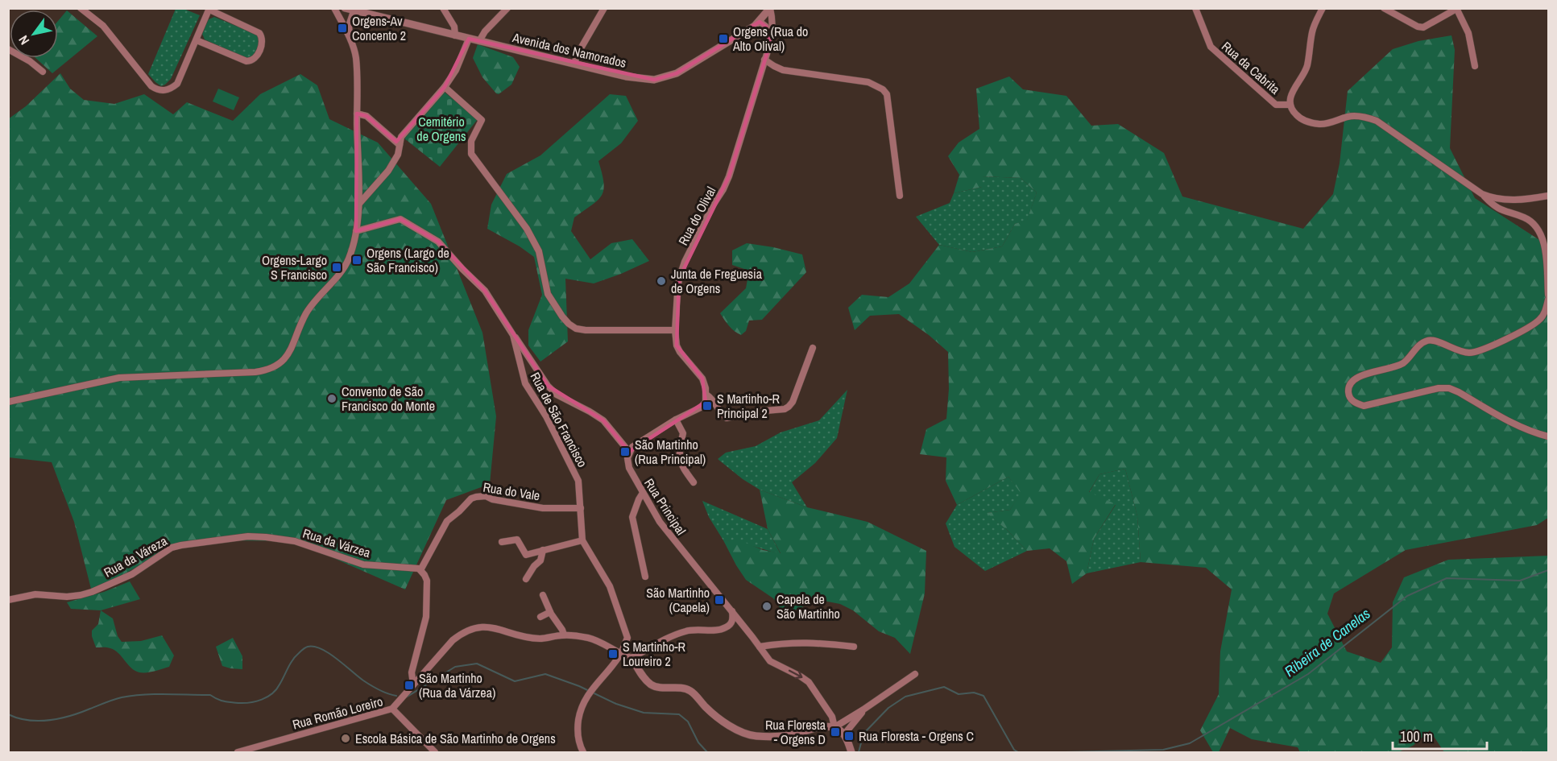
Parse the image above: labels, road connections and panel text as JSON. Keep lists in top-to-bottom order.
{
  "streets": {
    "street": [
      "Avenida dos Namorados",
      "Rua da Cabrita",
      "Rua do Olival",
      "Rua de São Francisco",
      "Rua do Vale",
      "Rua Principal",
      "Rua da Várzea",
      "Rua da Váreza",
      "Rua Romão Loreiro"
    ]
  },
  "crossings": [
    ["Avenida dos Namorados", "Rua do Olival"],
    ["Rua de São Francisco", "Rua do Vale"],
    ["Rua de São Francisco", "Rua Romão Loreiro"],
    ["Rua do Vale", "Rua da Várzea"],
    ["Rua da Várzea", "Rua da Váreza"]
  ],
  "water": ["Ribeira de Canelas"],
  "parks": ["Cemitério de Orgens"],
  "places": {
    "transit": [
      "Orgens-Av Concento 2",
      "Orgens (Rua do Alto Olival)",
      "Orgens (Largo de São Francisco)",
      "Orgens-Largo S Francisco",
      "S Martinho-R Principal 2",
      "São Martinho (Rua Principal)",
      "São Martinho (Capela)",
      "S Martinho-R Loureiro 2",
      "São Martinho (Rua da Várzea)",
      "Rua Floresta - Orgens D",
      "Rua Floresta - Orgens C"
    ],
    "other": [
      "Junta de Freguesia de Orgens",
      "Convento de São Francisco do Monte",
      "Capela de São Martinho",
      "Escola Básica de São Martinho de Orgens"
    ]
  },
  "scale_bar": "100 m",
  "north": "bottom left"
}
